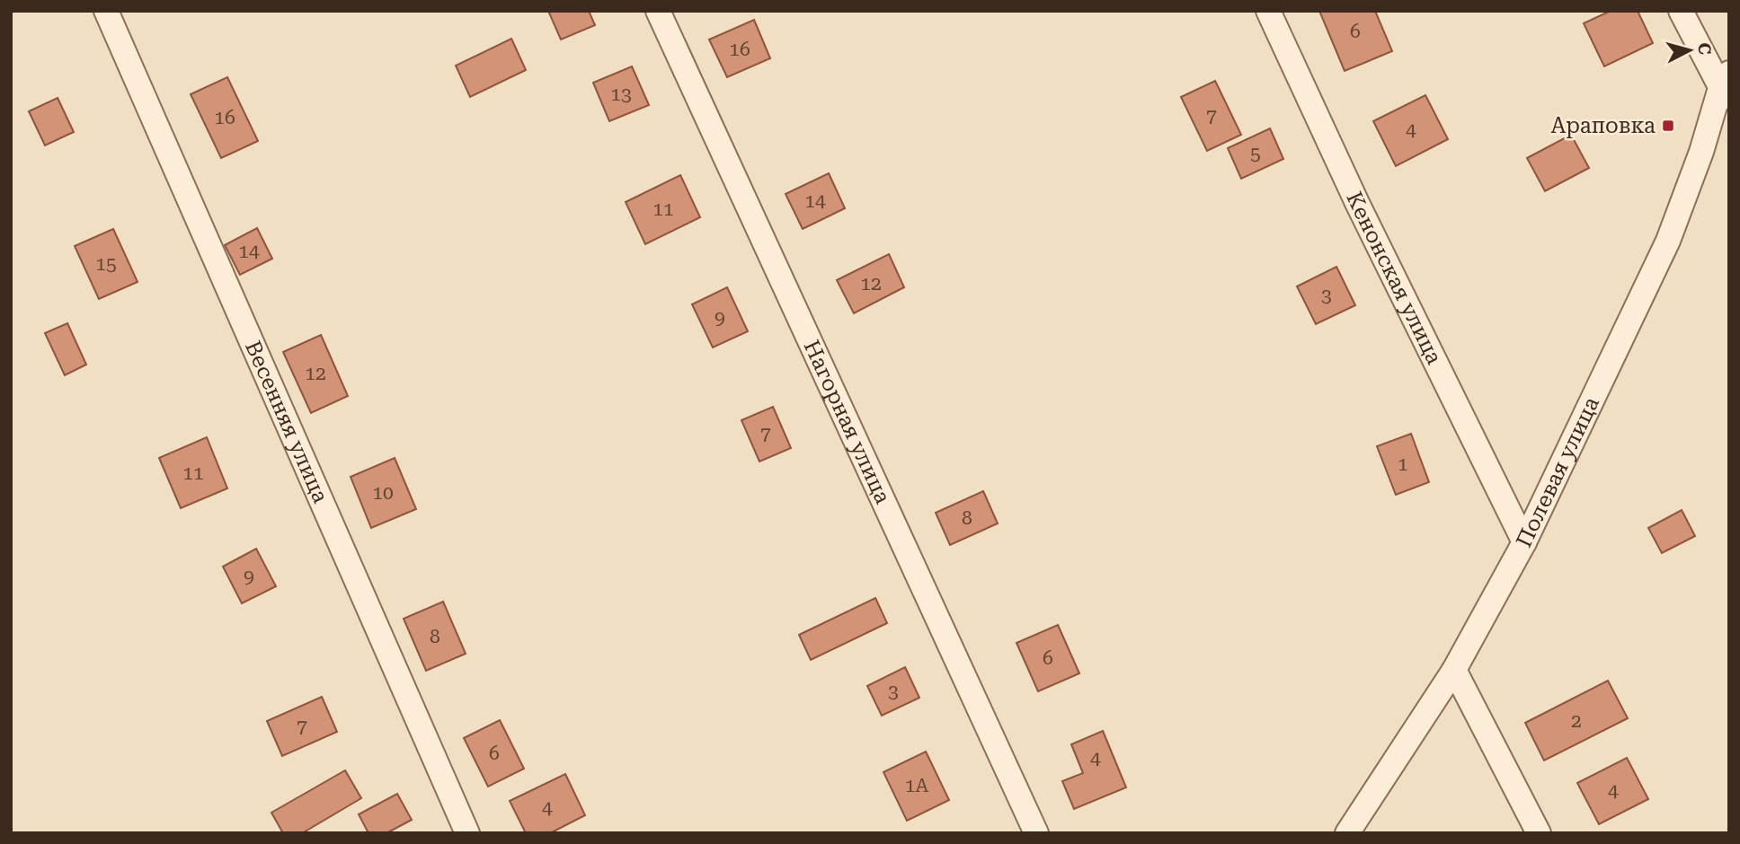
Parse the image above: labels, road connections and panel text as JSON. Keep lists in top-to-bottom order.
{
  "streets": {
    "street": [
      "Кенонская улица",
      "Весенняя улица",
      "Нагорная улица",
      "Полевая улица"
    ]
  },
  "crossings": [
    ["Кенонская улица", "Полевая улица"]
  ],
  "places": {
    "transit": ["Араповка"]
  },
  "house_numbers": [
    "6",
    "16",
    "13",
    "7",
    "16",
    "4",
    "5",
    "14",
    "11",
    "14",
    "15",
    "12",
    "3",
    "9",
    "12",
    "7",
    "1",
    "11",
    "10",
    "8",
    "9",
    "8",
    "6",
    "3",
    "2",
    "7",
    "6",
    "4",
    "1А",
    "4",
    "4"
  ],
  "north": "right"
}
